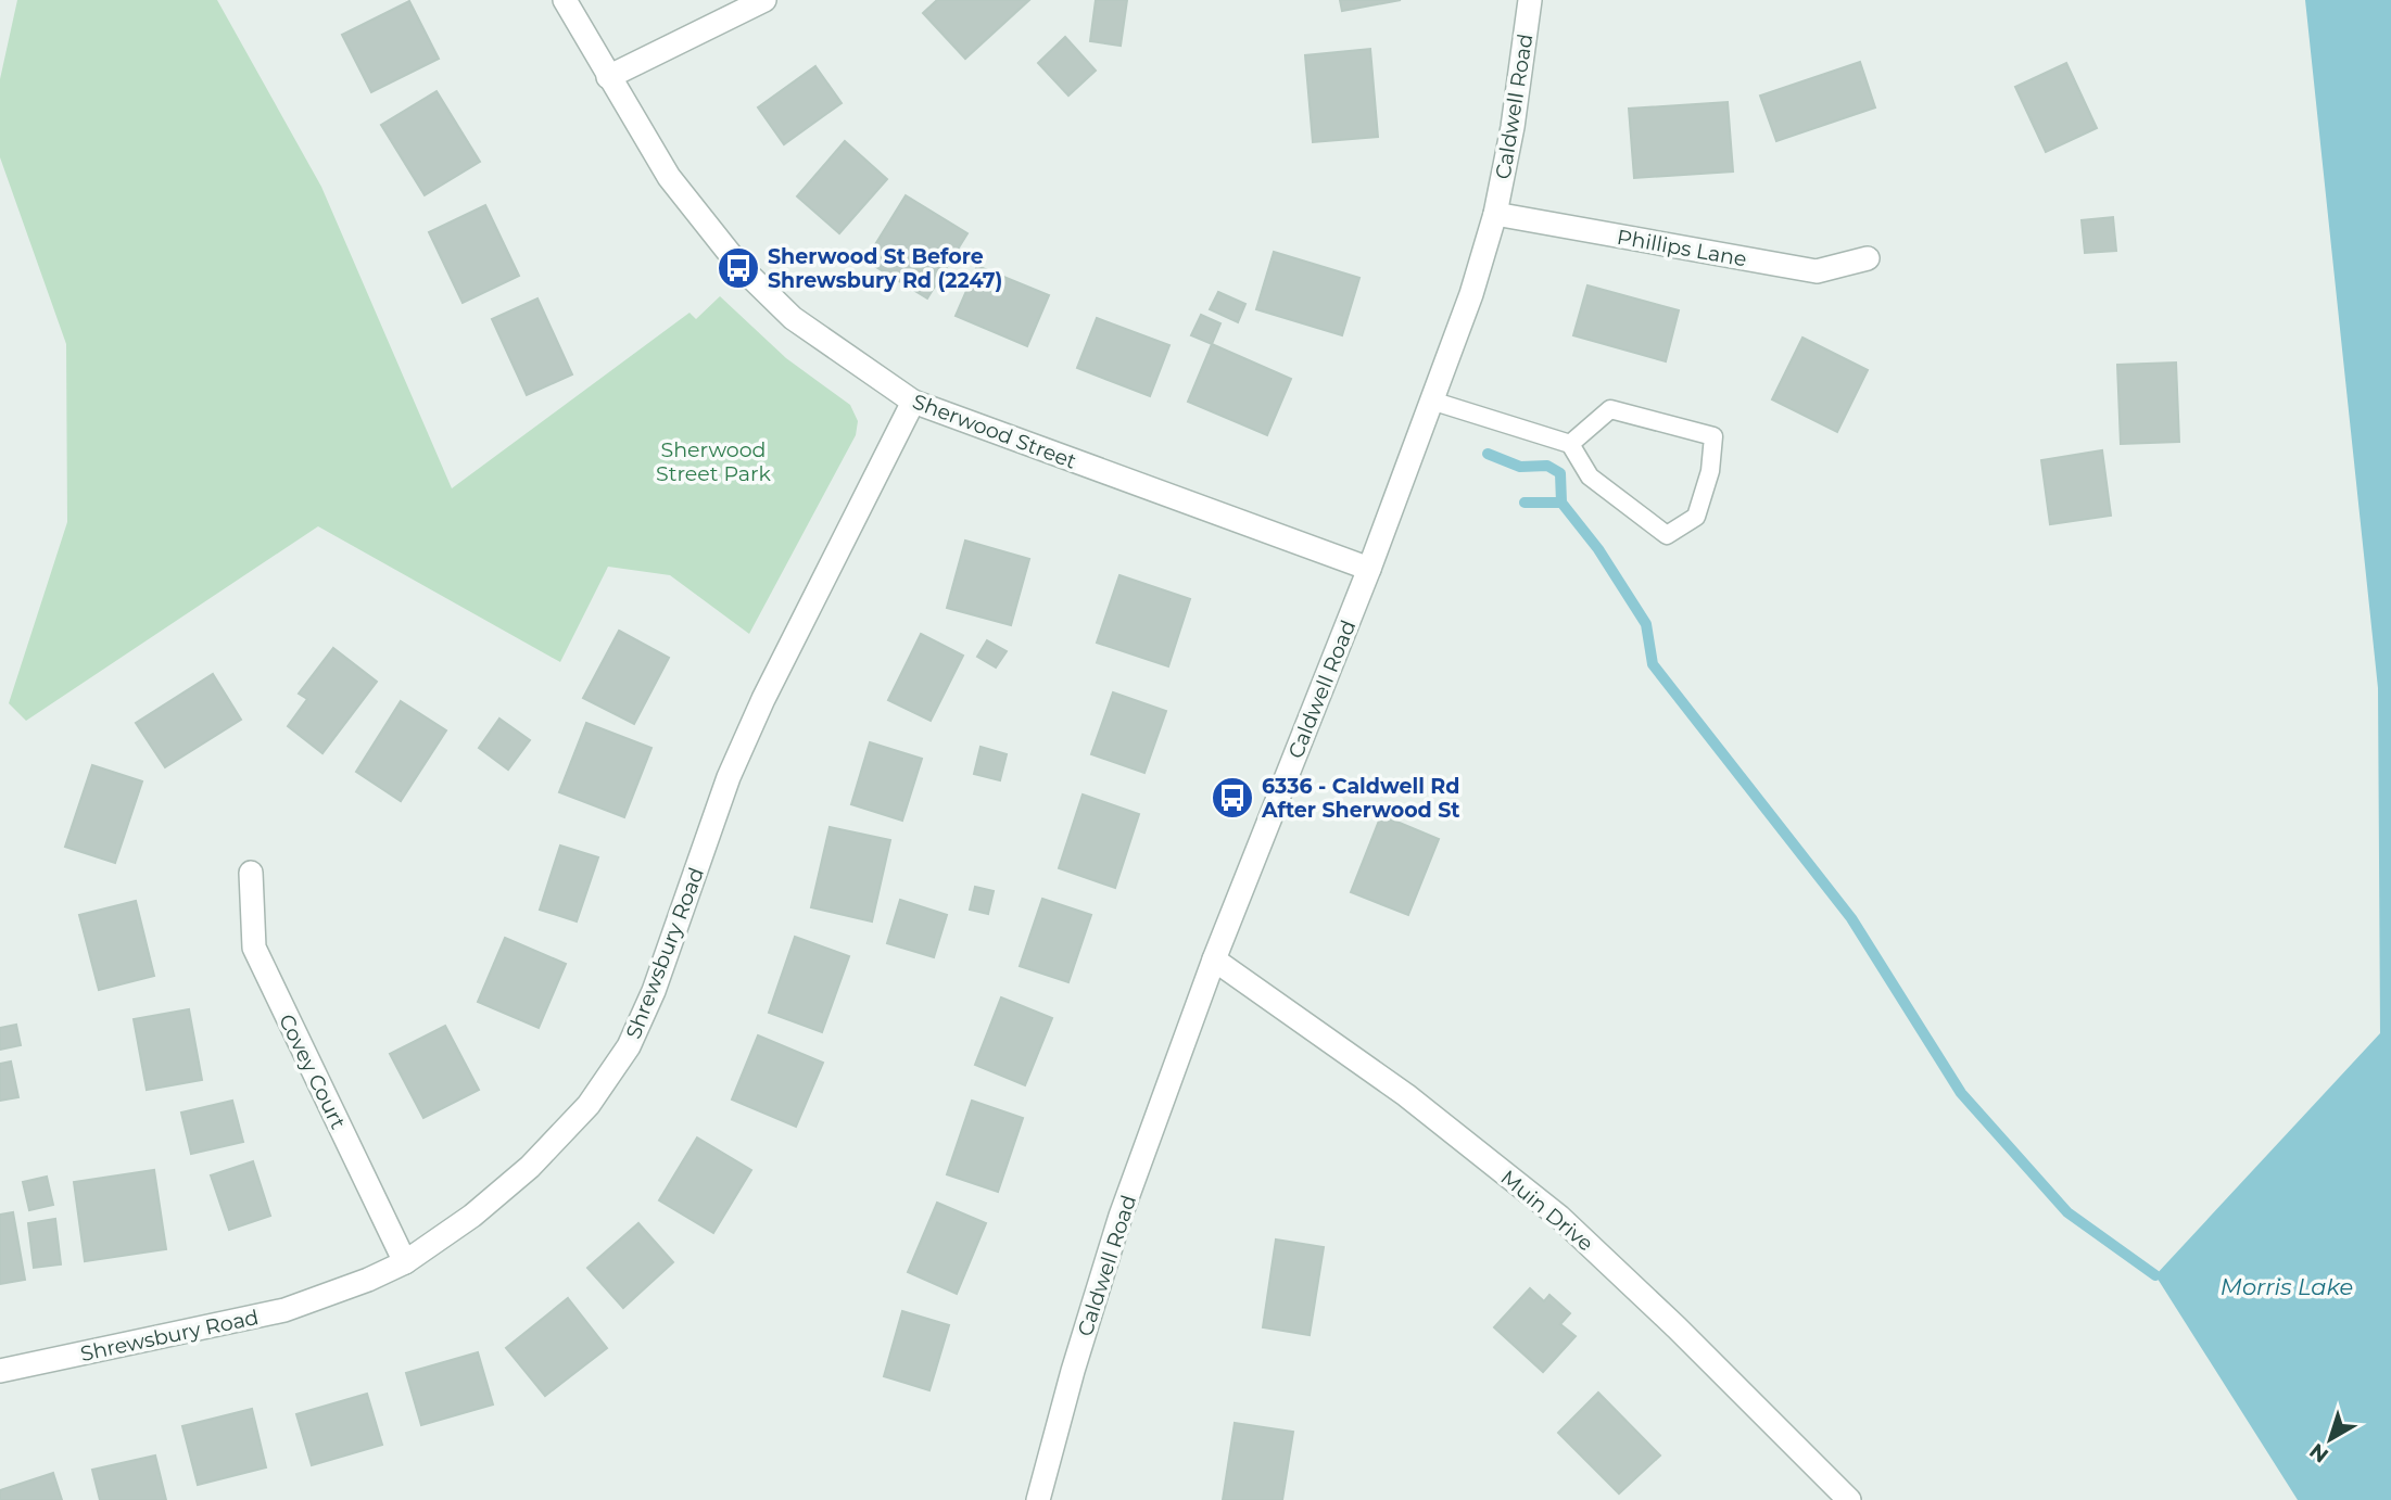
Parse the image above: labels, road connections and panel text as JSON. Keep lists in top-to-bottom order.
{
  "streets": {
    "street": [
      "Caldwell Road",
      "Phillips Lane",
      "Sherwood Street",
      "Shrewsbury Road",
      "Covey Court",
      "Muin Drive"
    ]
  },
  "crossings": [
    ["Caldwell Road", "Phillips Lane"],
    ["Caldwell Road", "Sherwood Street"],
    ["Caldwell Road", "Muin Drive"],
    ["Sherwood Street", "Shrewsbury Road"],
    ["Shrewsbury Road", "Covey Court"]
  ],
  "water": ["Morris Lake"],
  "parks": ["Sherwood Street Park"],
  "places": {
    "bus stop": ["Sherwood St Before Shrewsbury Rd (2247)", "6336 - Caldwell Rd After Sherwood St"]
  },
  "north": "bottom left"
}
